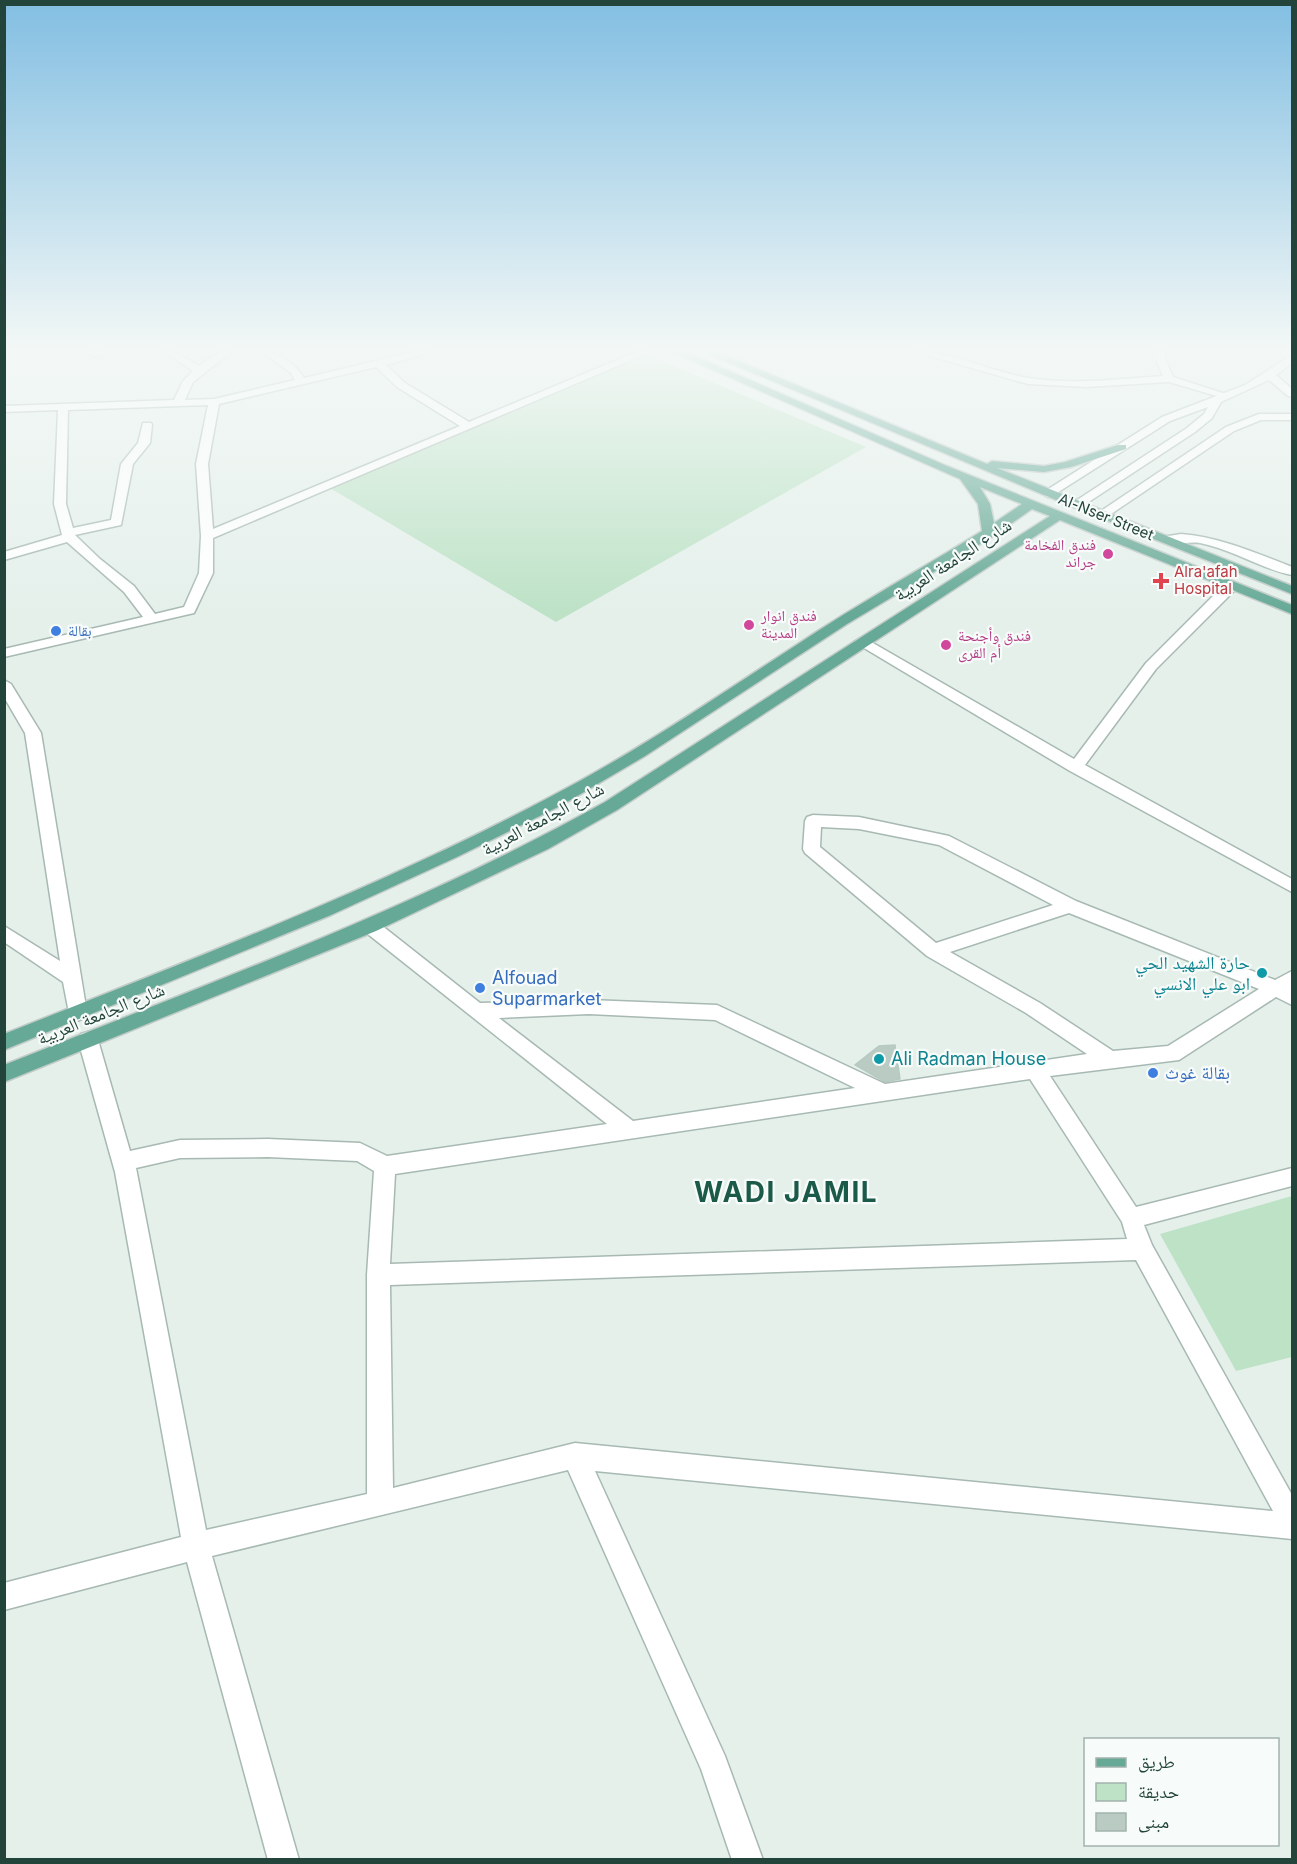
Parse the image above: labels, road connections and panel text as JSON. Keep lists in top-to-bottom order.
{
  "streets": {
    "main road": ["Al-Nser Street", "شارع الجامعة العربية"]
  },
  "crossings": [
    ["Al-Nser Street", "شارع الجامعة العربية"]
  ],
  "districts": ["WADI JAMIL"],
  "places": {
    "other": [
      "فندق الفخامة جراند",
      "فندق انوار المدينة",
      "بقالة",
      "فندق وأجنحة أم القرى",
      "حارة الشهيد الحي ابو علي الانسي",
      "Alfouad Suparmarket",
      "Ali Radman House",
      "بقالة غوث"
    ],
    "health": ["Alra'afah Hospital"]
  },
  "legend": ["طريق", "حديقة", "مبنى"]
}
